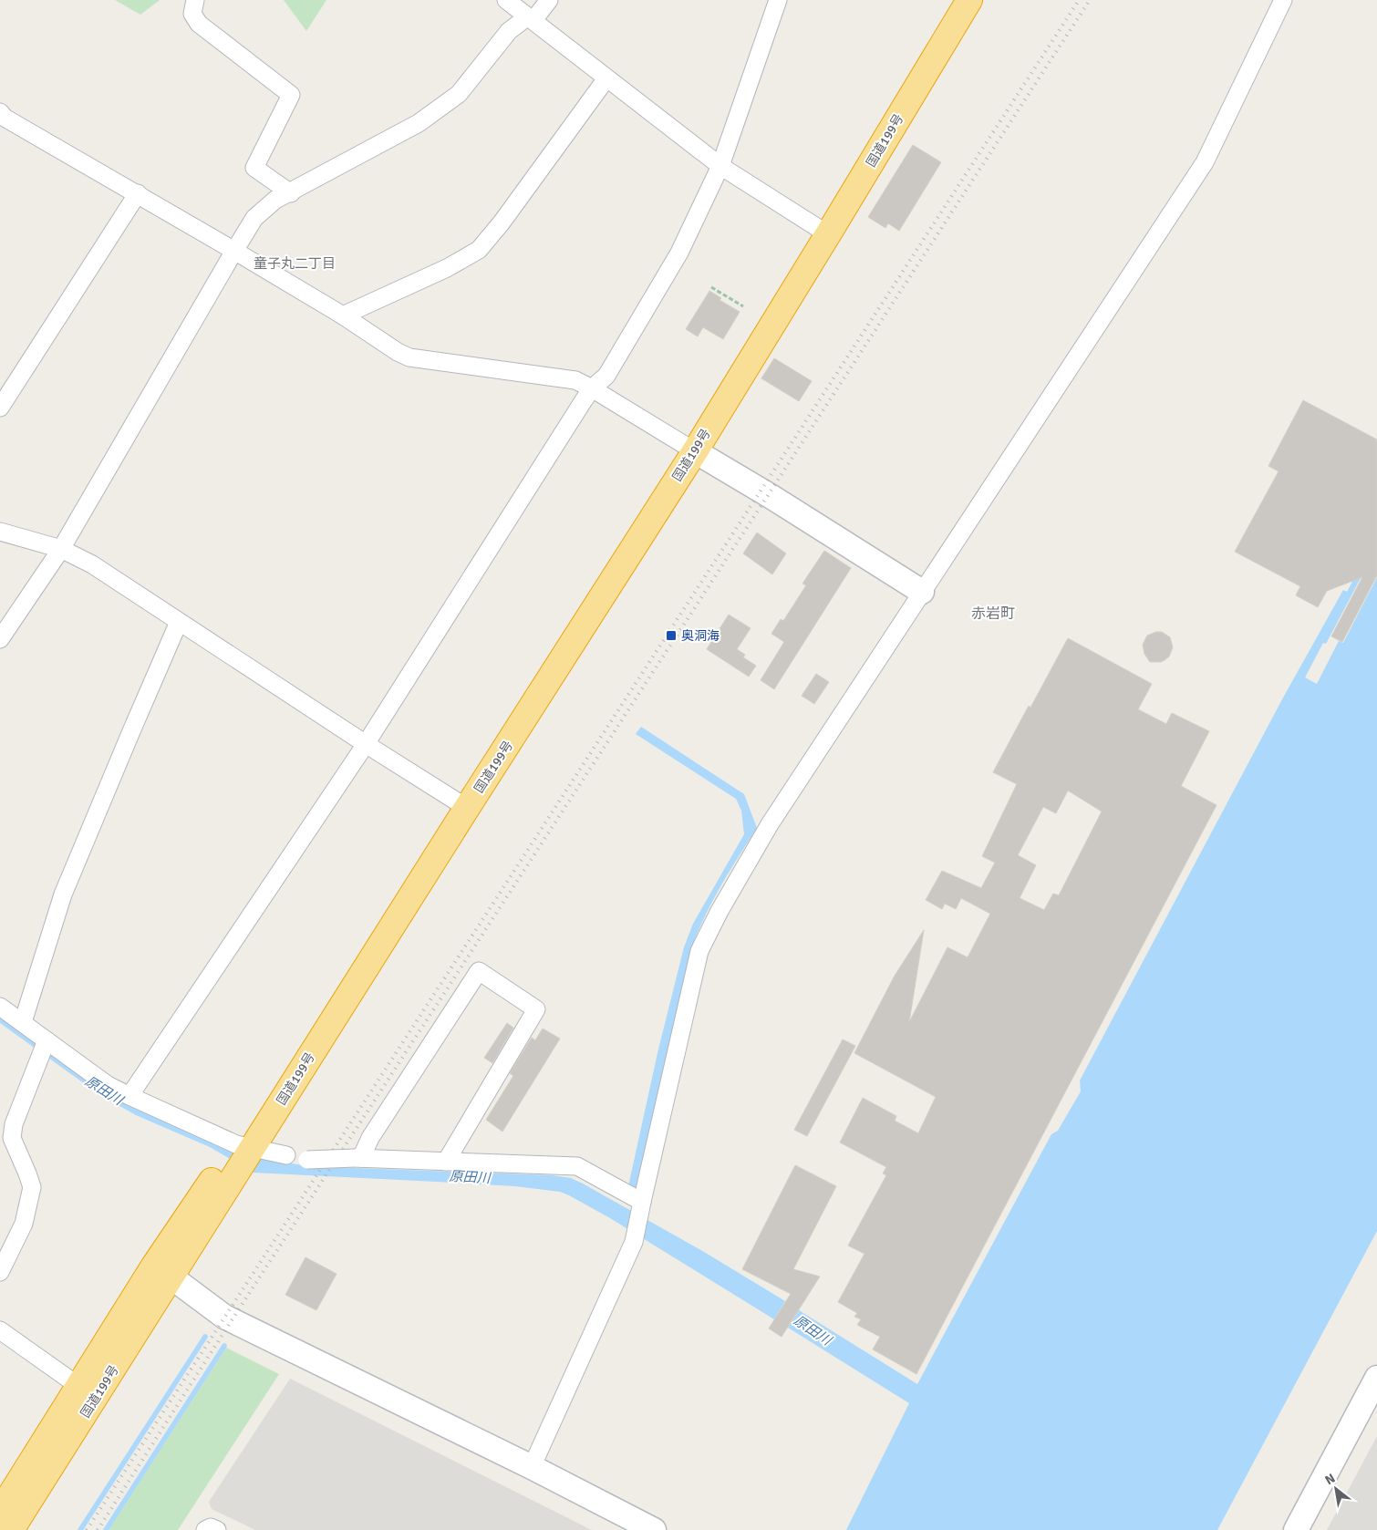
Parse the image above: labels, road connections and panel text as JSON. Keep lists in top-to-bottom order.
{
  "streets": {
    "highway": ["国道199号"]
  },
  "districts": ["童子丸二丁目", "赤岩町"],
  "water": ["原田川"],
  "places": {
    "transit": ["奥洞海"]
  },
  "north": "top left"
}
